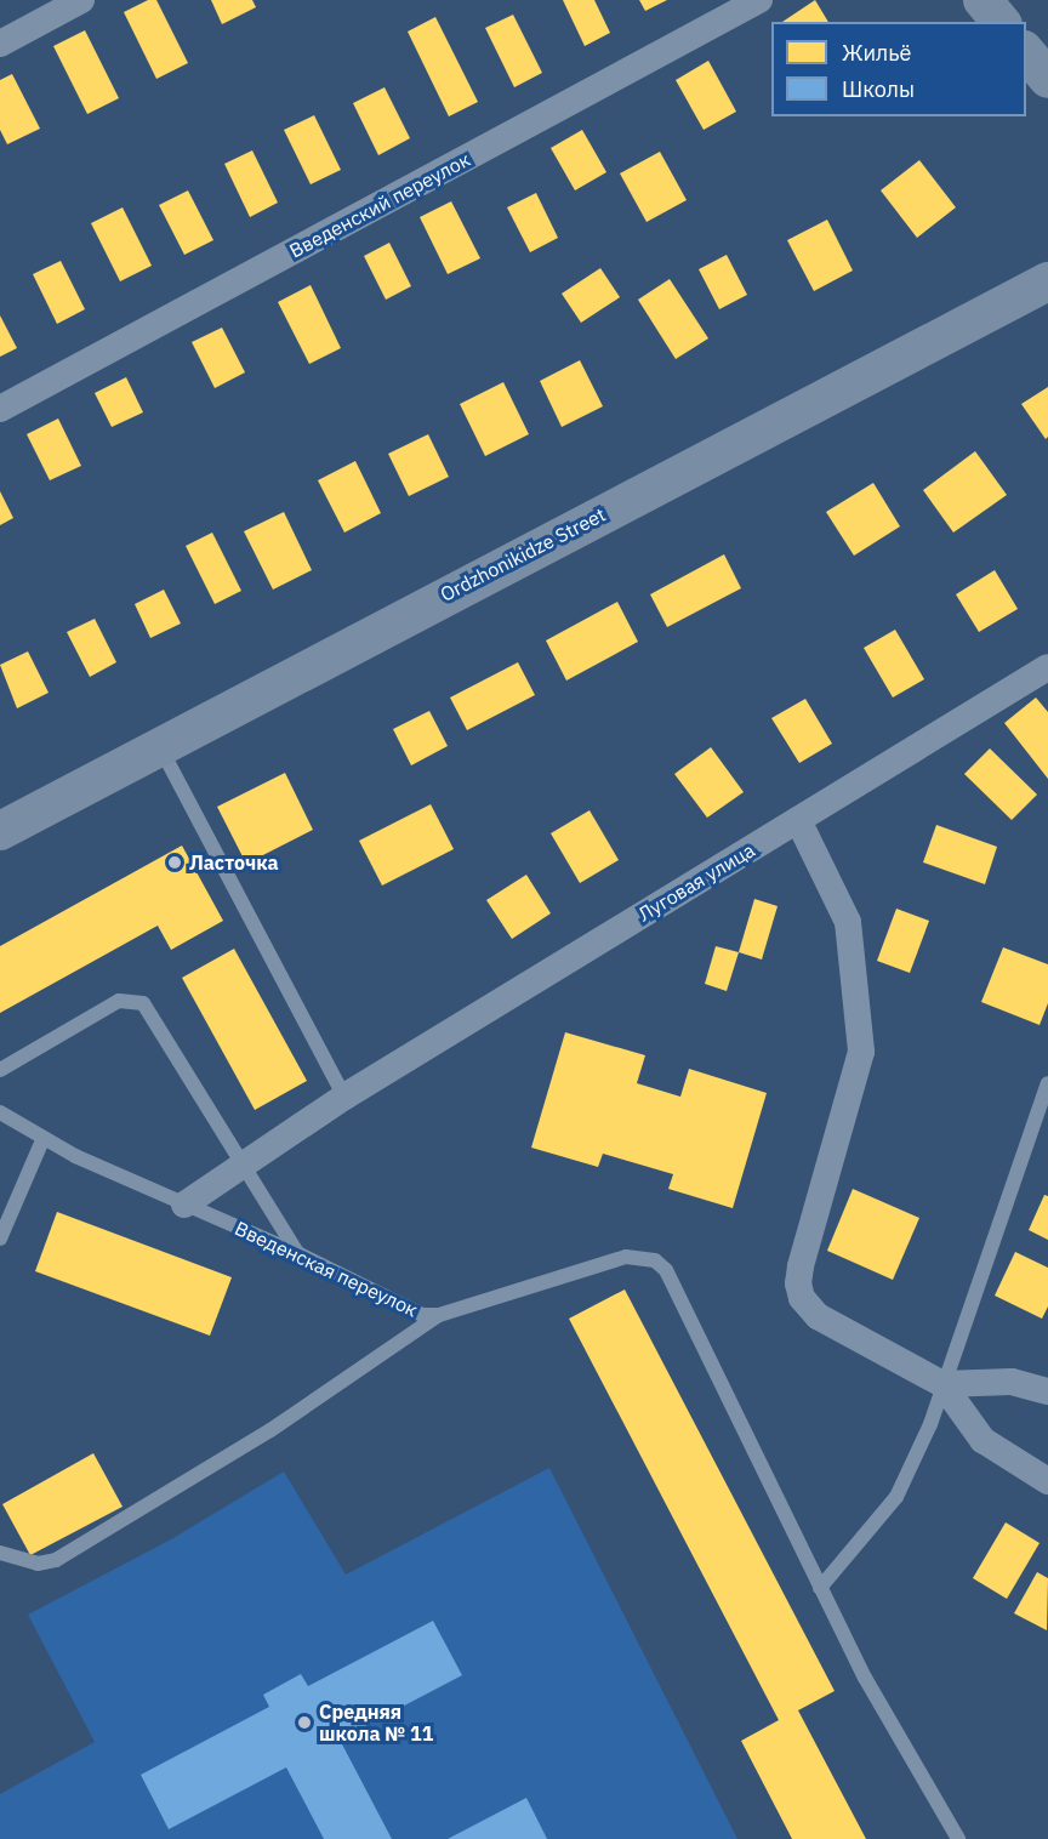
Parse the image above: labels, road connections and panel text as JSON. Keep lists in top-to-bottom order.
{
  "streets": {
    "street": ["Введенский переулок", "Ordzhonikidze Street", "Луговая улица"],
    "lane": ["Введенская переулок"]
  },
  "crossings": [
    ["Луговая улица", "Введенская переулок"]
  ],
  "places": ["Ласточка", "Средняя школа № 11"],
  "legend": ["Жильё", "Школы"]
}
